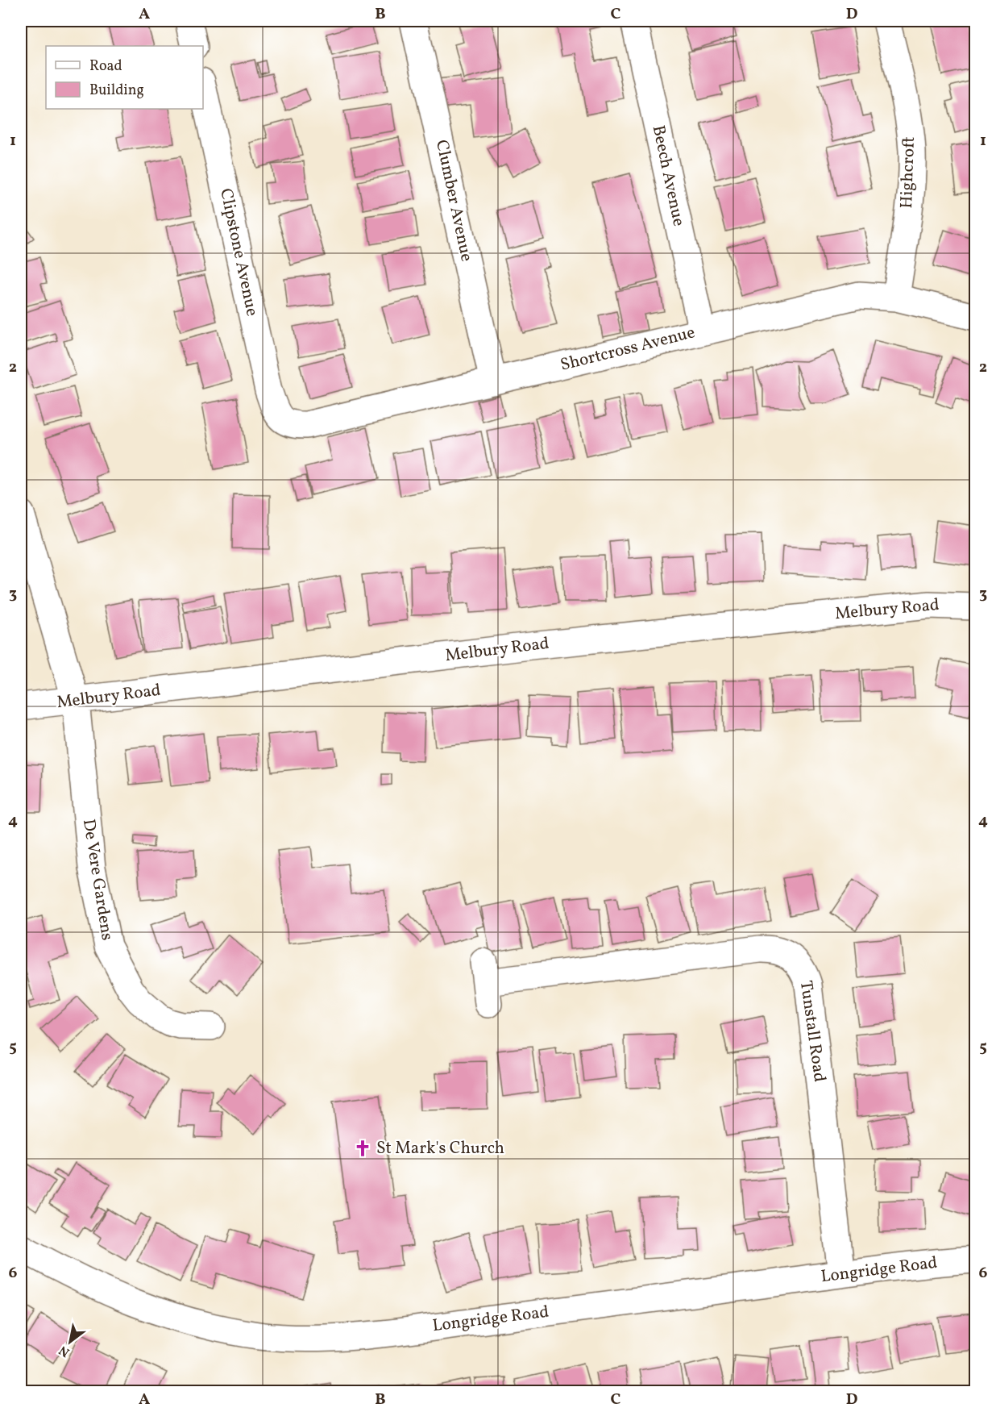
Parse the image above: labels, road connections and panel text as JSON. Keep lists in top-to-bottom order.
{
  "streets": {
    "street": [
      "Highcroft",
      "Beech Avenue",
      "Clumber Avenue",
      "Clipstone Avenue",
      "Shortcross Avenue",
      "Melbury Road",
      "De Vere Gardens",
      "Tunstall Road",
      "Longridge Road"
    ]
  },
  "crossings": [
    ["Highcroft", "Shortcross Avenue"],
    ["Beech Avenue", "Shortcross Avenue"],
    ["Clumber Avenue", "Shortcross Avenue"],
    ["Clipstone Avenue", "Shortcross Avenue"],
    ["Melbury Road", "De Vere Gardens"],
    ["Tunstall Road", "Longridge Road"]
  ],
  "places": {
    "church": ["St Mark's Church"]
  },
  "legend": ["Road", "Building"],
  "north": "bottom left",
  "grid": {
    "columns": [
      "A",
      "B",
      "C",
      "D"
    ],
    "rows": [
      "1",
      "2",
      "3",
      "4",
      "5",
      "6"
    ]
  }
}
